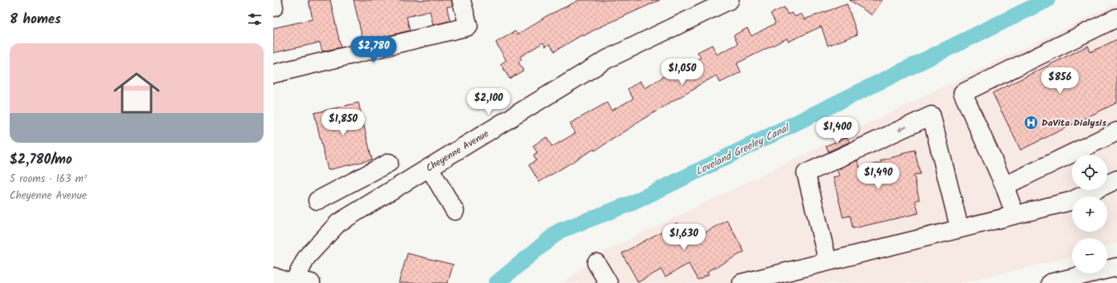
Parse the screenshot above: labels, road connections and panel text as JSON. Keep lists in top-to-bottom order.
{
  "streets": {
    "main road": ["Cheyenne Avenue"]
  },
  "water": ["Loveland Greeley Canal"],
  "places": {
    "hospital": ["DaVita Dialysis"]
  },
  "page": {
    "heading": "8 homes",
    "price": [
      "$2,780",
      "$1,050",
      "$856",
      "$2,100",
      "$1,850",
      "$1,400",
      "$1,490",
      "$1,630"
    ],
    "list": [
      {
        "name": "$2,780/mo",
        "note": "5 rooms · 163 m² · Cheyenne Avenue"
      }
    ],
    "map_buttons": ["+", "−"]
  }
}
